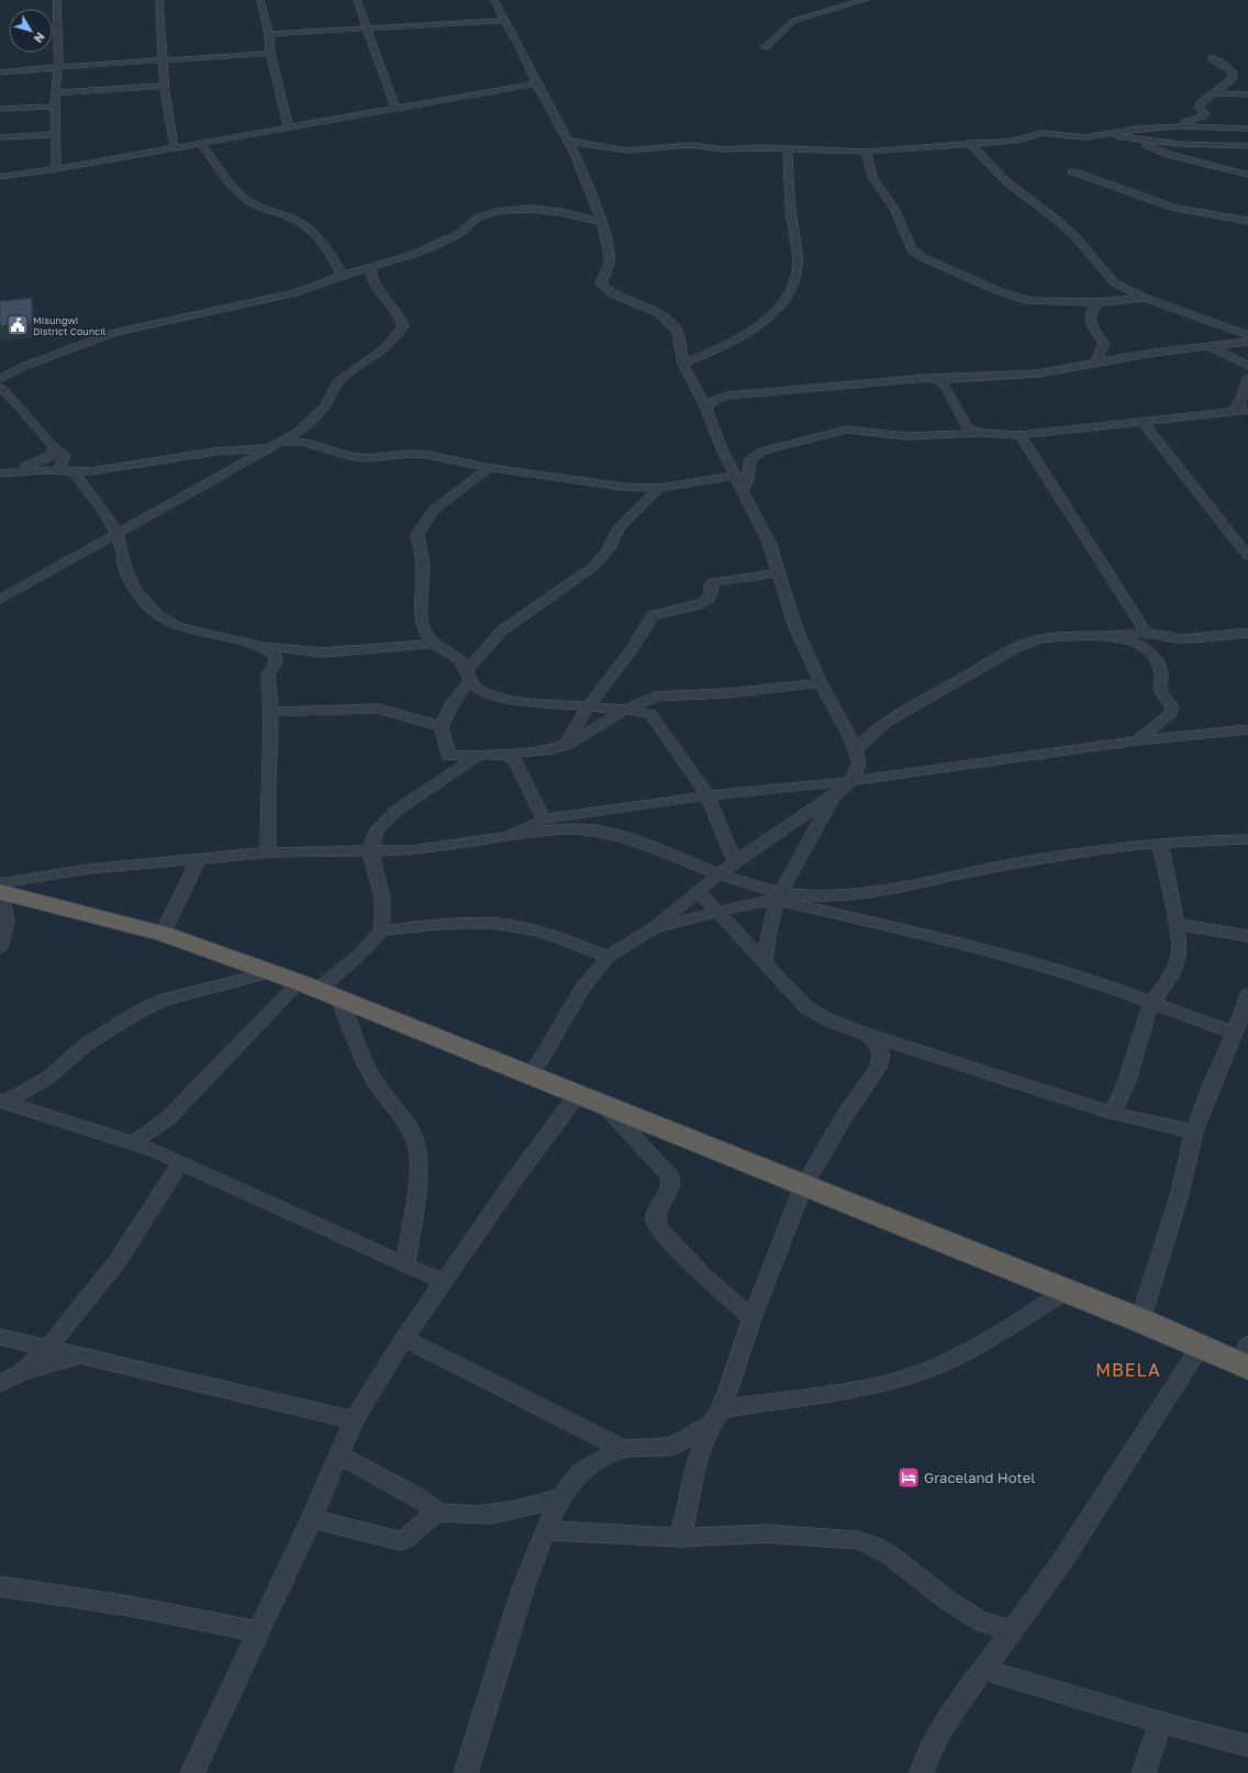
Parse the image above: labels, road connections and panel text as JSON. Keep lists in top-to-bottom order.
{
  "districts": ["MBELA"],
  "places": {
    "public building": ["Misungwi District Council"],
    "hotel": ["Graceland Hotel"]
  },
  "north": "bottom right"
}
